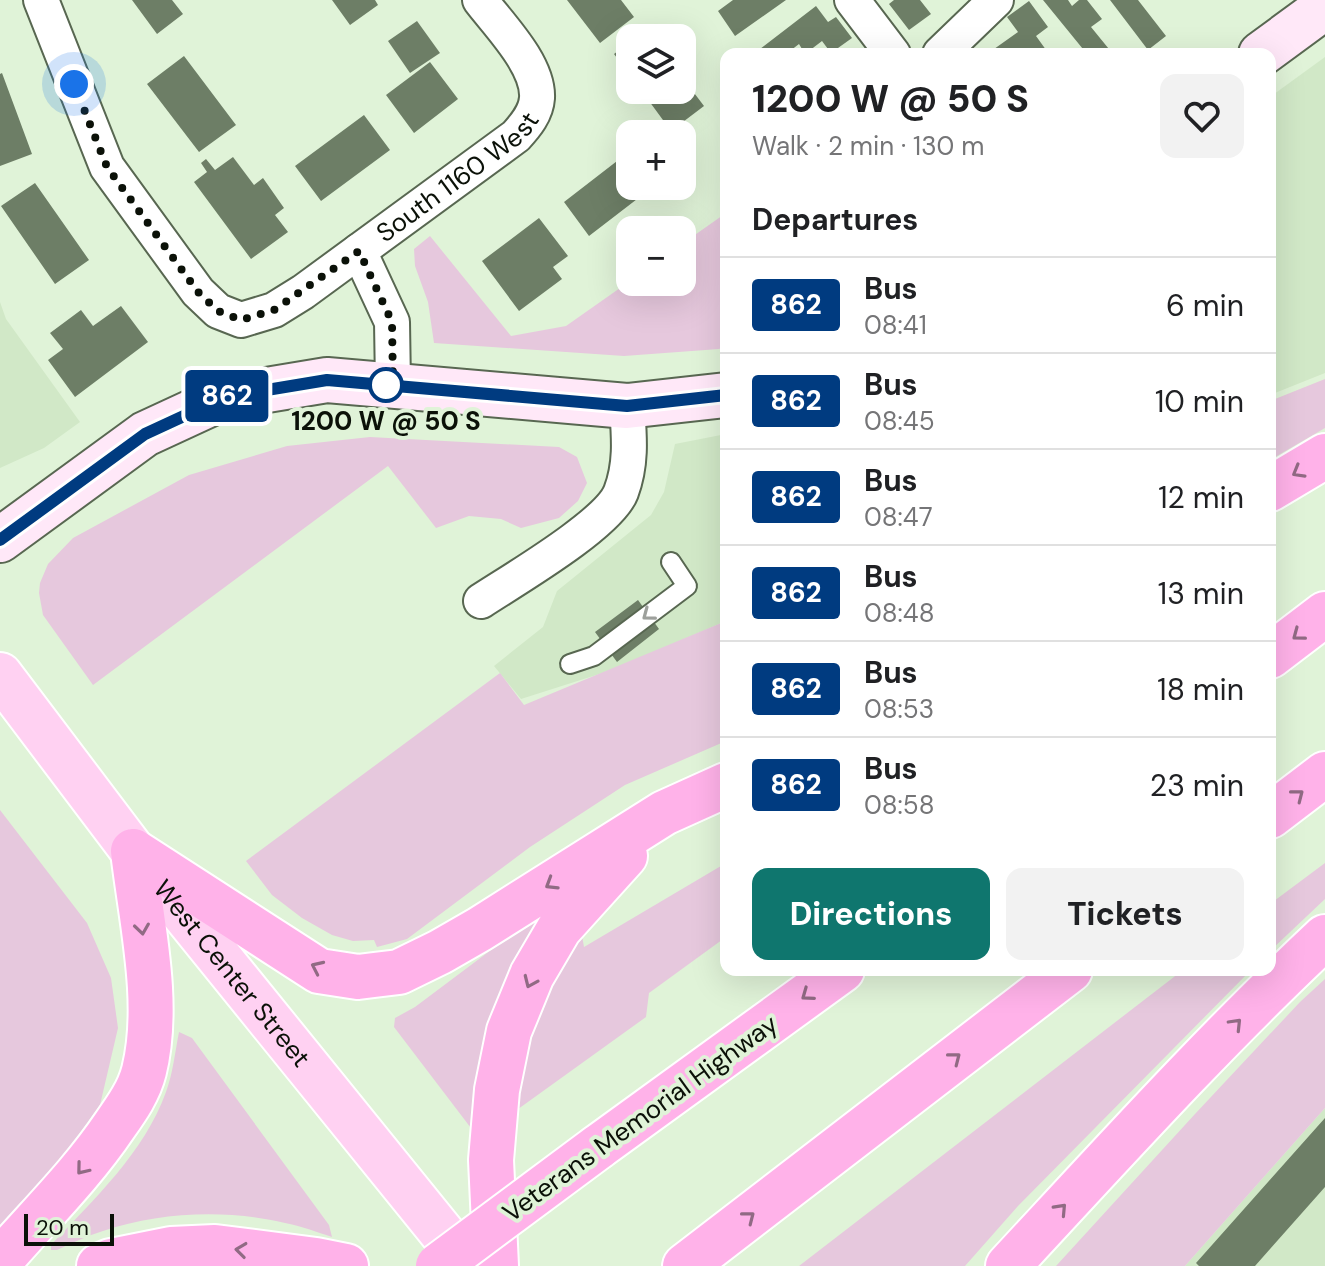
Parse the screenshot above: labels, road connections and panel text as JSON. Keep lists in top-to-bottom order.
{
  "streets": {
    "highway": ["Veterans Memorial Highway"],
    "main road": ["West Center Street"],
    "street": ["South 1160 West"]
  },
  "places": ["1200 W @ 50 S"],
  "lines": ["bus line 862"],
  "scale_bar": "20 m",
  "page": {
    "on_map": "862",
    "map_buttons": ["+", "−"],
    "heading": [
      ["1200 W @ 50 S", "Walk · 2 min · 130 m"],
      "Departures"
    ],
    "list": [
      {
        "mark": "862",
        "name": "Bus",
        "note": "08:41",
        "value": "6 min"
      },
      {
        "mark": "862",
        "name": "Bus",
        "note": "08:45",
        "value": "10 min"
      },
      {
        "mark": "862",
        "name": "Bus",
        "note": "08:47",
        "value": "12 min"
      },
      {
        "mark": "862",
        "name": "Bus",
        "note": "08:48",
        "value": "13 min"
      },
      {
        "mark": "862",
        "name": "Bus",
        "note": "08:53",
        "value": "18 min"
      },
      {
        "mark": "862",
        "name": "Bus",
        "note": "08:58",
        "value": "23 min"
      }
    ],
    "buttons": ["Directions", "Tickets"],
    "scale": "20 m"
  }
}
